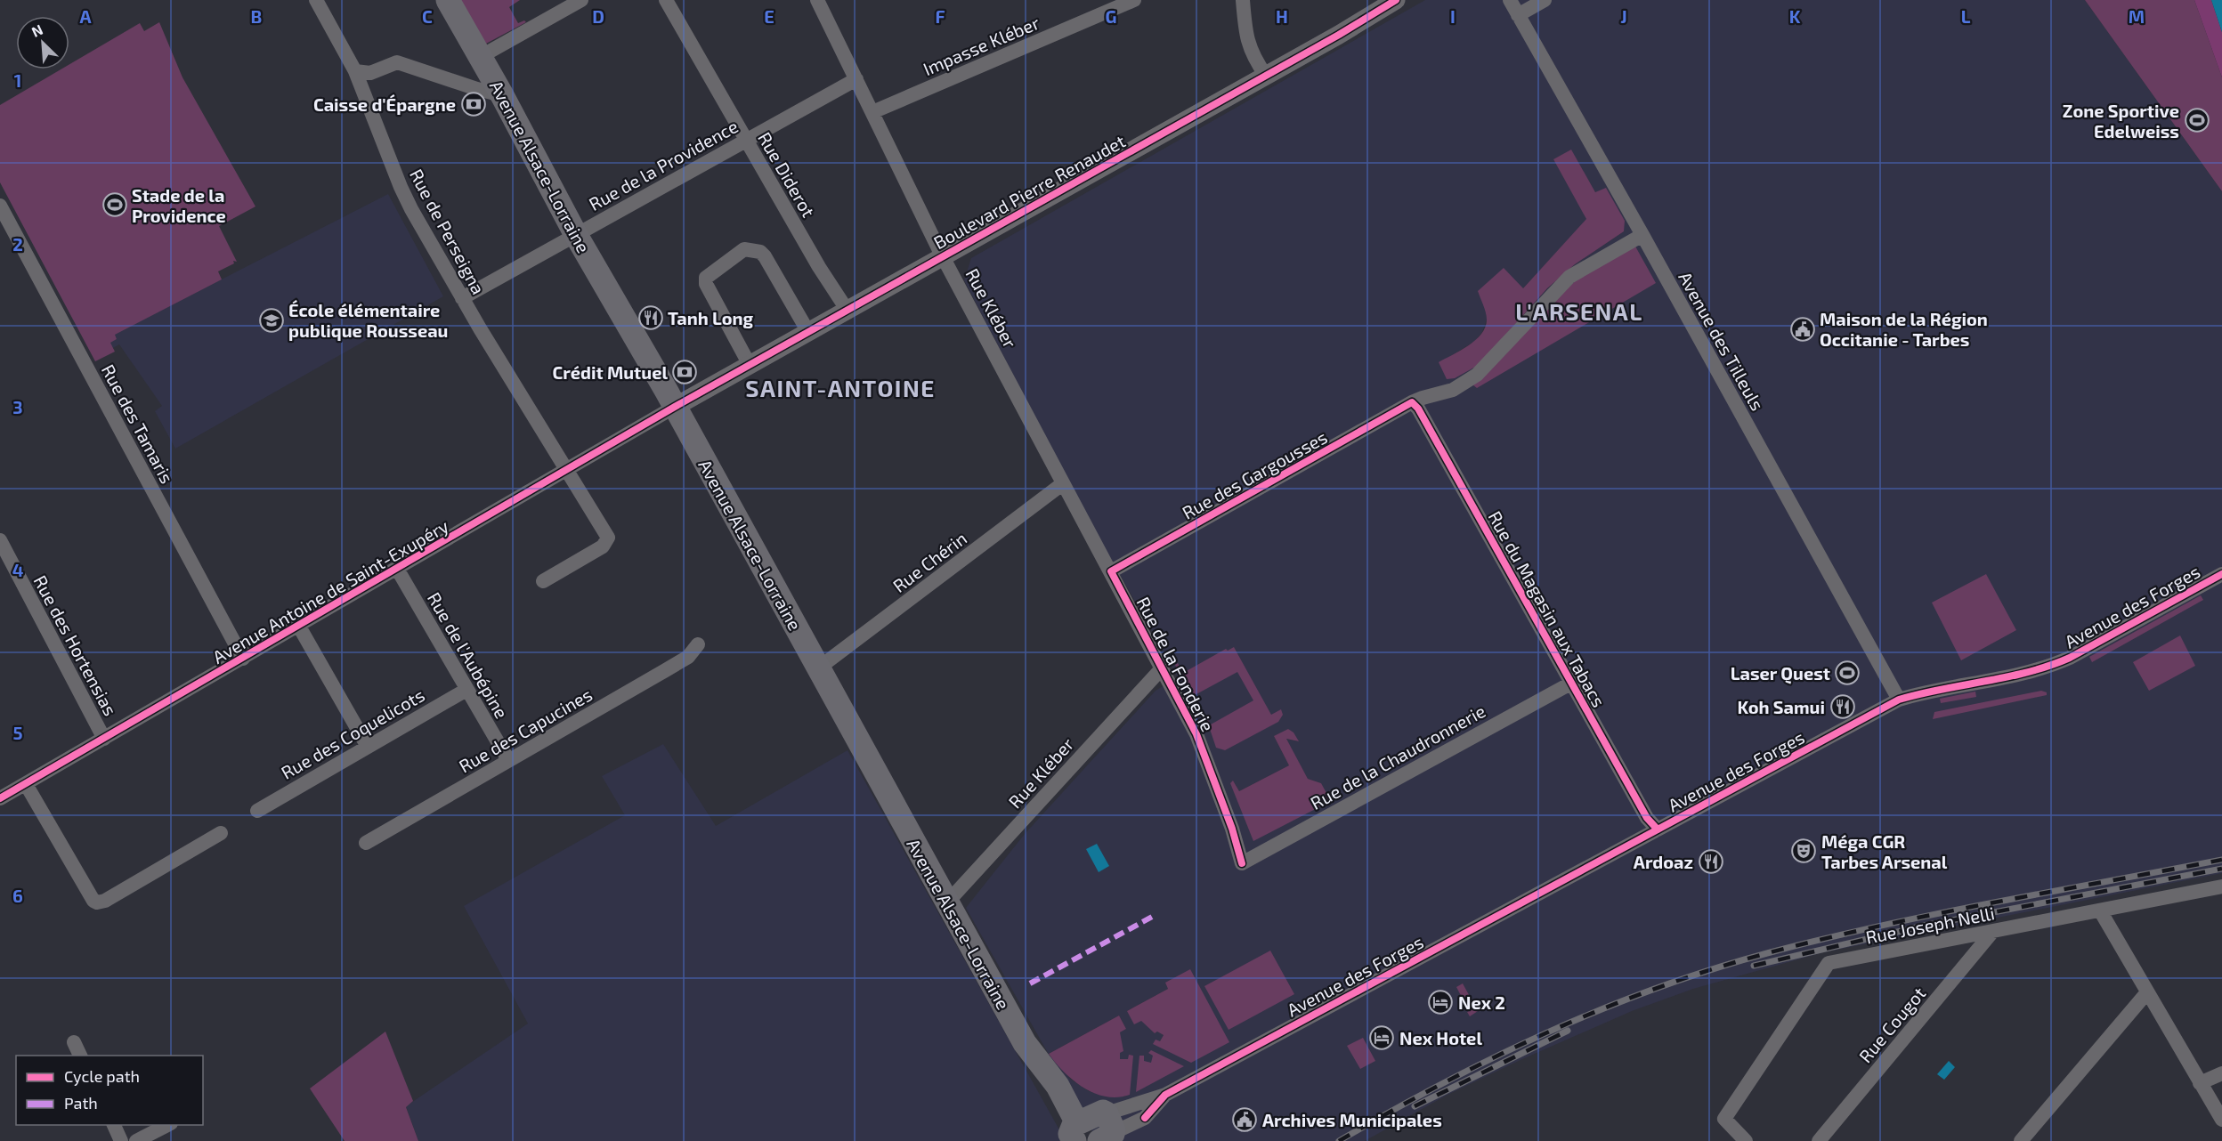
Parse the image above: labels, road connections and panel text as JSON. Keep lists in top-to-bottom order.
{
  "streets": {
    "main road": ["Avenue Alsace-Lorraine"],
    "street": [
      "Impasse Kléber",
      "Rue de la Providence",
      "Rue Diderot",
      "Boulevard Pierre Renaudet",
      "Rue de Perseigna",
      "Rue Kléber",
      "Avenue des Tilleuls",
      "Rue des Tamaris",
      "Rue des Gargousses",
      "Rue Chérin",
      "Avenue Antoine de Saint-Exupéry",
      "Avenue des Forges",
      "Rue du Magasin aux Tabacs",
      "Rue des Hortensias",
      "Rue de l'Aubépine",
      "Rue de la Fonderie",
      "Rue des Capucines",
      "Rue des Coquelicots",
      "Rue de la Chaudronnerie",
      "Rue Joseph Nelli",
      "Rue Cougot"
    ]
  },
  "crossings": [
    ["Impasse Kléber", "Rue Kléber"],
    ["Rue de la Providence", "Avenue Alsace-Lorraine"],
    ["Rue de la Providence", "Rue Diderot"],
    ["Rue de la Providence", "Rue de Perseigna"],
    ["Rue de la Providence", "Rue Kléber"],
    ["Avenue Alsace-Lorraine", "Boulevard Pierre Renaudet"],
    ["Avenue Alsace-Lorraine", "Rue Kléber"],
    ["Avenue Alsace-Lorraine", "Rue Chérin"],
    ["Avenue Alsace-Lorraine", "Avenue Antoine de Saint-Exupéry"],
    ["Avenue Alsace-Lorraine", "Avenue des Forges"],
    ["Rue Diderot", "Boulevard Pierre Renaudet"],
    ["Boulevard Pierre Renaudet", "Rue Kléber"],
    ["Boulevard Pierre Renaudet", "Avenue Antoine de Saint-Exupéry"],
    ["Rue de Perseigna", "Avenue Antoine de Saint-Exupéry"],
    ["Rue Kléber", "Rue des Gargousses"],
    ["Rue Kléber", "Rue Chérin"],
    ["Rue Kléber", "Rue de la Fonderie"],
    ["Avenue des Tilleuls", "Rue des Gargousses"],
    ["Avenue des Tilleuls", "Avenue des Forges"],
    ["Rue des Tamaris", "Avenue Antoine de Saint-Exupéry"],
    ["Rue des Gargousses", "Rue du Magasin aux Tabacs"],
    ["Rue des Gargousses", "Rue de la Fonderie"],
    ["Avenue Antoine de Saint-Exupéry", "Rue des Hortensias"],
    ["Avenue Antoine de Saint-Exupéry", "Rue de l'Aubépine"],
    ["Avenue des Forges", "Rue du Magasin aux Tabacs"],
    ["Rue du Magasin aux Tabacs", "Rue de la Chaudronnerie"],
    ["Rue de l'Aubépine", "Rue des Capucines"],
    ["Rue de l'Aubépine", "Rue des Coquelicots"],
    ["Rue de la Fonderie", "Rue de la Chaudronnerie"],
    ["Rue Joseph Nelli", "Rue Cougot"]
  ],
  "districts": ["L'ARSENAL", "SAINT-ANTOINE"],
  "places": {
    "bank": ["Caisse d'Épargne", "Crédit Mutuel"],
    "sports": ["Zone Sportive Edelweiss", "Stade de la Providence", "Laser Quest"],
    "restaurant": ["Tanh Long", "Koh Samui", "Ardoaz"],
    "school or university": ["École élémentaire publique Rousseau"],
    "public building": ["Maison de la Région Occitanie - Tarbes", "Archives Municipales"],
    "theatre": ["Méga CGR Tarbes Arsenal"],
    "hotel": ["Nex 2", "Nex Hotel"]
  },
  "legend": ["Cycle path", "Path"],
  "north": "top left",
  "grid": {
    "columns": [
      "A",
      "B",
      "C",
      "D",
      "E",
      "F",
      "G",
      "H",
      "I",
      "J",
      "K",
      "L",
      "M"
    ],
    "rows": [
      "1",
      "2",
      "3",
      "4",
      "5",
      "6"
    ]
  }
}
